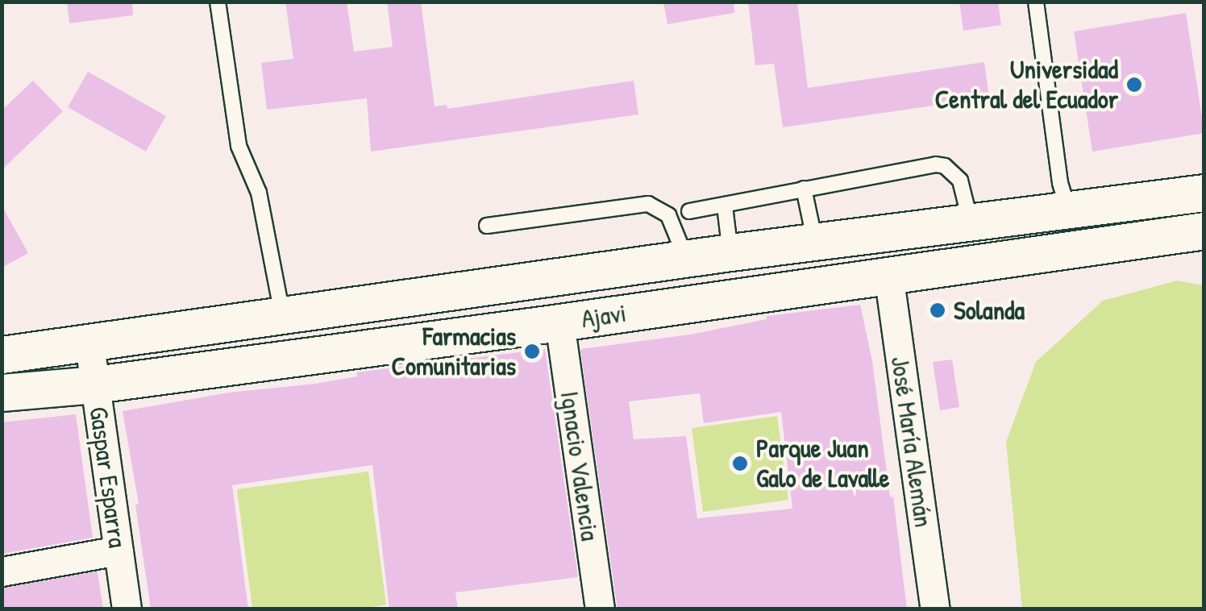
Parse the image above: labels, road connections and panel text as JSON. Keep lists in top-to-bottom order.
{
  "streets": {
    "street": [
      "Ajavi",
      "José María Alemán",
      "Ignacio Valencia",
      "Gaspar Esparra"
    ]
  },
  "crossings": [
    ["Ajavi", "José María Alemán"],
    ["Ajavi", "Ignacio Valencia"],
    ["Ajavi", "Gaspar Esparra"]
  ],
  "places": [
    "Universidad Central del Ecuador",
    "Solanda",
    "Farmacias Comunitarias",
    "Parque Juan Galo de Lavalle"
  ]
}
